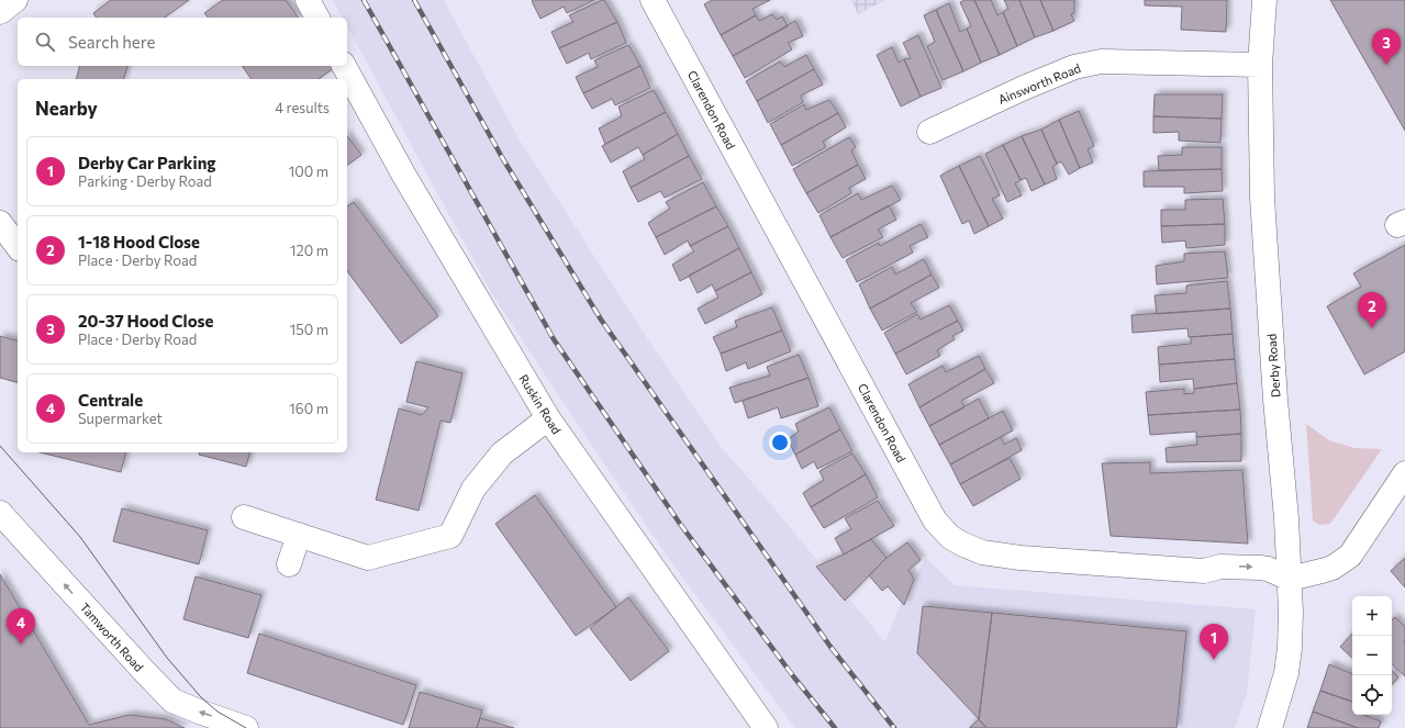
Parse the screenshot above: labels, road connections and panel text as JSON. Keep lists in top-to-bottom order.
{
  "streets": {
    "street": [
      "Ainsworth Road",
      "Clarendon Road",
      "Derby Road",
      "Ruskin Road",
      "Tamworth Road"
    ]
  },
  "crossings": [
    ["Ainsworth Road", "Derby Road"],
    ["Clarendon Road", "Derby Road"]
  ],
  "one_way": ["Clarendon Road", "Tamworth Road"],
  "page": {
    "search": "Search here",
    "pins": [
      "3",
      "2",
      "4",
      "1"
    ],
    "heading": ["Nearby", "4 results"],
    "list": [
      {
        "mark": "1",
        "name": "Derby Car Parking",
        "note": "Parking · Derby Road",
        "value": "100 m"
      },
      {
        "mark": "2",
        "name": "1-18 Hood Close",
        "note": "Place · Derby Road",
        "value": "120 m"
      },
      {
        "mark": "3",
        "name": "20-37 Hood Close",
        "note": "Place · Derby Road",
        "value": "150 m"
      },
      {
        "mark": "4",
        "name": "Centrale",
        "note": "Supermarket",
        "value": "160 m"
      }
    ],
    "map_buttons": ["+", "−"]
  }
}
